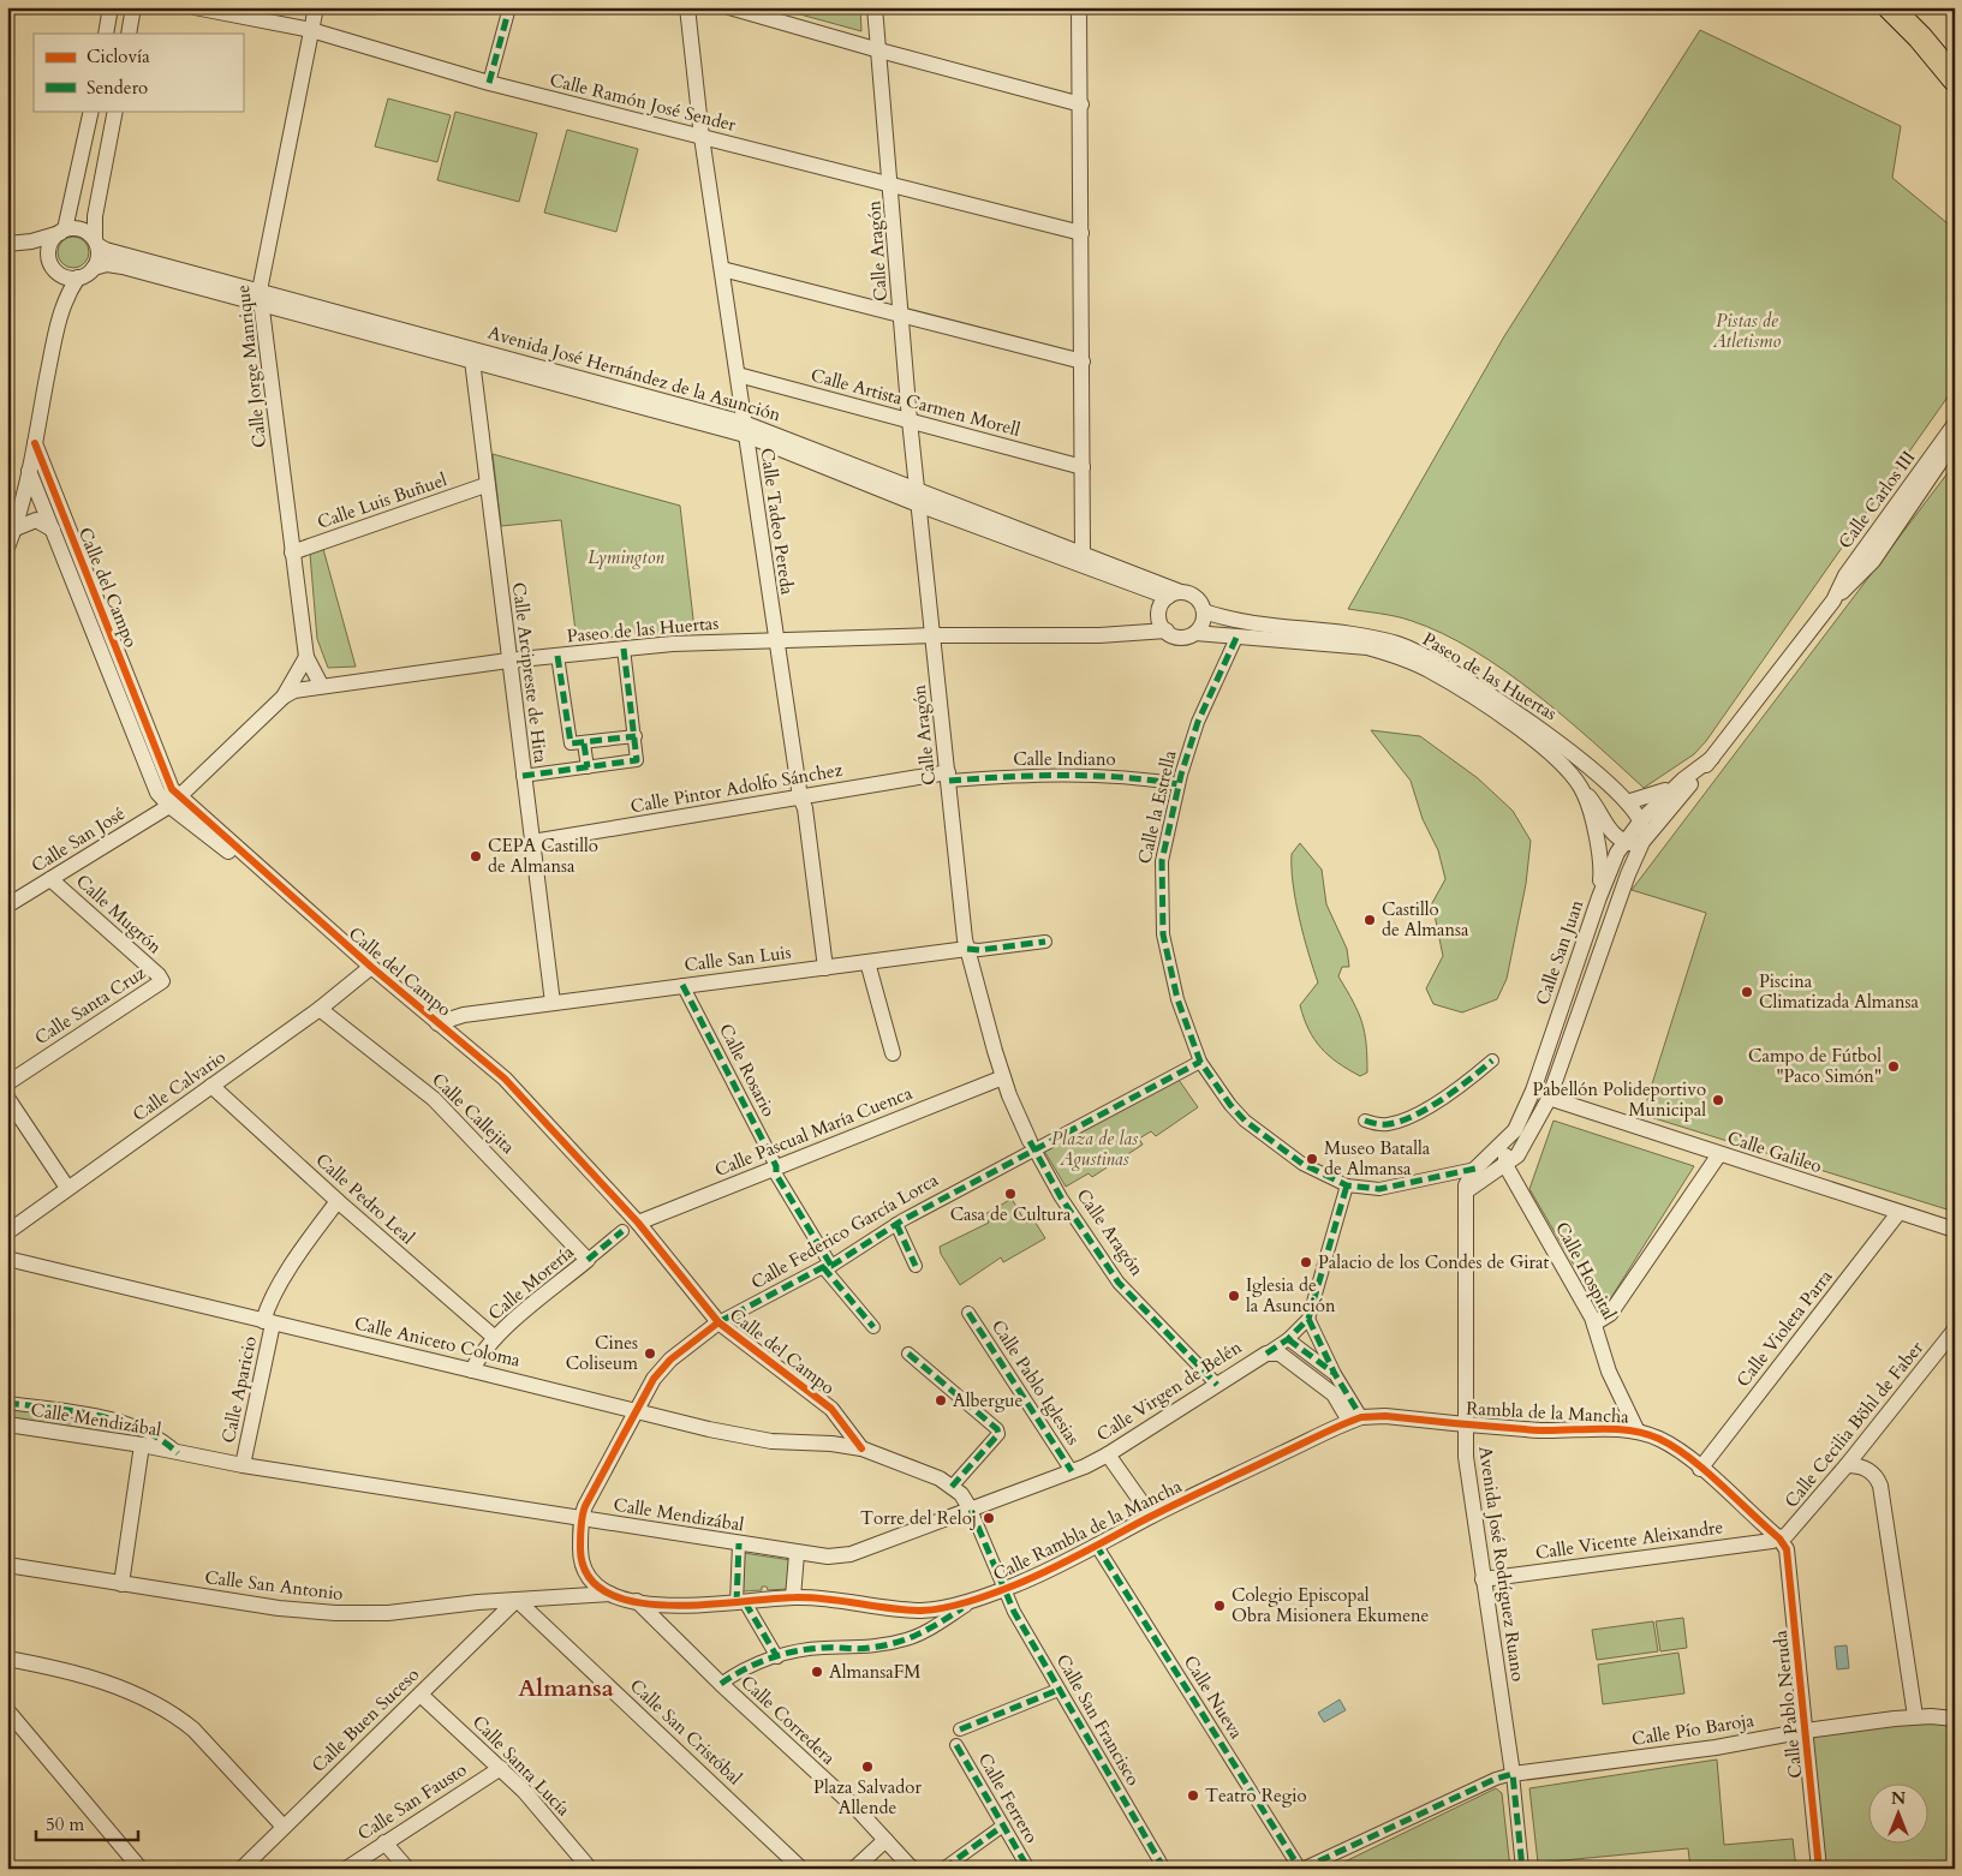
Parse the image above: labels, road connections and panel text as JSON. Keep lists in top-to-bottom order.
{
  "streets": {
    "street": [
      "Calle Ramón José Sender",
      "Calle Aragón",
      "Calle Jorge Manrique",
      "Avenida José Hernández de la Asunción",
      "Calle Artista Carmen Morell",
      "Calle Carlos III",
      "Calle Luis Buñuel",
      "Calle Tadeo Pereda",
      "Calle del Campo",
      "Paseo de las Huertas",
      "Calle Arcipreste de Hita",
      "Calle Indiano",
      "Calle Pintor Adolfo Sánchez",
      "Calle la Estrella",
      "Calle San José",
      "Calle Mugrón",
      "Calle San Juan",
      "Calle San Luis",
      "Calle Santa Cruz",
      "Calle Rosario",
      "Calle Calvario",
      "Calle Callejita",
      "Calle Pascual María Cuenca",
      "Calle Galileo",
      "Calle Pedro Leal",
      "Calle Federico García Lorca",
      "Calle Hospital",
      "Calle Morería",
      "Calle Violeta Parra",
      "Calle Aniceto Coloma",
      "Calle Pablo Iglesias",
      "Calle Aparicio",
      "Calle Virgen de Belén",
      "Rambla de la Mancha",
      "Calle Mendizábal",
      "Calle Cecilia Böhl de Faber",
      "Calle Rambla de la Mancha",
      "Calle Vicente Aleixandre",
      "Avenida José Rodríguez Ruano",
      "Calle San Antonio",
      "Calle Nueva",
      "Calle Pablo Neruda",
      "Calle Buen Suceso",
      "Calle Corredera",
      "Calle San Francisco",
      "Calle Pío Baroja",
      "Calle San Cristóbal",
      "Calle Santa Lucía",
      "Calle Ferrero",
      "Calle San Fausto"
    ]
  },
  "crossings": [
    ["Calle Ramón José Sender", "Calle Aragón"],
    ["Calle Ramón José Sender", "Calle Jorge Manrique"],
    ["Calle Ramón José Sender", "Calle Tadeo Pereda"],
    ["Calle Aragón", "Avenida José Hernández de la Asunción"],
    ["Calle Aragón", "Calle Artista Carmen Morell"],
    ["Calle Aragón", "Paseo de las Huertas"],
    ["Calle Aragón", "Calle Indiano"],
    ["Calle Aragón", "Calle Pintor Adolfo Sánchez"],
    ["Calle Aragón", "Calle San Luis"],
    ["Calle Aragón", "Calle Pascual María Cuenca"],
    ["Calle Aragón", "Calle Federico García Lorca"],
    ["Calle Aragón", "Calle Virgen de Belén"],
    ["Calle Jorge Manrique", "Avenida José Hernández de la Asunción"],
    ["Calle Jorge Manrique", "Calle Luis Buñuel"],
    ["Calle Jorge Manrique", "Paseo de las Huertas"],
    ["Avenida José Hernández de la Asunción", "Calle Tadeo Pereda"],
    ["Avenida José Hernández de la Asunción", "Paseo de las Huertas"],
    ["Avenida José Hernández de la Asunción", "Calle Arcipreste de Hita"],
    ["Calle Artista Carmen Morell", "Calle Tadeo Pereda"],
    ["Calle Carlos III", "Paseo de las Huertas"],
    ["Calle Carlos III", "Calle San Juan"],
    ["Calle Luis Buñuel", "Calle Arcipreste de Hita"],
    ["Calle Tadeo Pereda", "Paseo de las Huertas"],
    ["Calle Tadeo Pereda", "Calle Pintor Adolfo Sánchez"],
    ["Calle Tadeo Pereda", "Calle San Luis"],
    ["Calle del Campo", "Paseo de las Huertas"],
    ["Calle del Campo", "Calle San José"],
    ["Calle del Campo", "Calle San Luis"],
    ["Calle del Campo", "Calle Calvario"],
    ["Calle del Campo", "Calle Pascual María Cuenca"],
    ["Calle del Campo", "Calle Federico García Lorca"],
    ["Calle del Campo", "Calle Aniceto Coloma"],
    ["Paseo de las Huertas", "Calle Arcipreste de Hita"],
    ["Paseo de las Huertas", "Calle la Estrella"],
    ["Paseo de las Huertas", "Calle San José"],
    ["Paseo de las Huertas", "Calle San Juan"],
    ["Calle Arcipreste de Hita", "Calle Pintor Adolfo Sánchez"],
    ["Calle Arcipreste de Hita", "Calle San Luis"],
    ["Calle Indiano", "Calle Pintor Adolfo Sánchez"],
    ["Calle Indiano", "Calle la Estrella"],
    ["Calle la Estrella", "Calle Federico García Lorca"],
    ["Calle San José", "Calle Mugrón"],
    ["Calle Mugrón", "Calle Santa Cruz"],
    ["Calle San Juan", "Calle Hospital"],
    ["Calle San Juan", "Avenida José Rodríguez Ruano"],
    ["Calle San Luis", "Calle Rosario"],
    ["Calle Rosario", "Calle Pascual María Cuenca"],
    ["Calle Rosario", "Calle Federico García Lorca"],
    ["Calle Calvario", "Calle Callejita"],
    ["Calle Calvario", "Calle Pedro Leal"],
    ["Calle Callejita", "Calle Morería"],
    ["Calle Galileo", "Calle Violeta Parra"],
    ["Calle Pedro Leal", "Calle Morería"],
    ["Calle Pedro Leal", "Calle Aparicio"],
    ["Calle Federico García Lorca", "Calle Aniceto Coloma"],
    ["Calle Federico García Lorca", "Calle Mendizábal"],
    ["Calle Hospital", "Rambla de la Mancha"],
    ["Calle Morería", "Calle Aniceto Coloma"],
    ["Calle Violeta Parra", "Rambla de la Mancha"],
    ["Calle Aniceto Coloma", "Calle Aparicio"],
    ["Calle Pablo Iglesias", "Calle Virgen de Belén"],
    ["Calle Aparicio", "Calle Mendizábal"],
    ["Calle Virgen de Belén", "Rambla de la Mancha"],
    ["Calle Virgen de Belén", "Calle Mendizábal"],
    ["Calle Virgen de Belén", "Calle Rambla de la Mancha"],
    ["Rambla de la Mancha", "Calle Cecilia Böhl de Faber"],
    ["Rambla de la Mancha", "Calle Rambla de la Mancha"],
    ["Rambla de la Mancha", "Calle Vicente Aleixandre"],
    ["Rambla de la Mancha", "Avenida José Rodríguez Ruano"],
    ["Rambla de la Mancha", "Calle Pablo Neruda"],
    ["Calle Mendizábal", "Calle San Francisco"],
    ["Calle Cecilia Böhl de Faber", "Calle Vicente Aleixandre"],
    ["Calle Cecilia Böhl de Faber", "Calle Pablo Neruda"],
    ["Calle Rambla de la Mancha", "Calle San Antonio"],
    ["Calle Rambla de la Mancha", "Calle Nueva"],
    ["Calle Rambla de la Mancha", "Calle Corredera"],
    ["Calle Rambla de la Mancha", "Calle San Francisco"],
    ["Calle Vicente Aleixandre", "Avenida José Rodríguez Ruano"],
    ["Calle Vicente Aleixandre", "Calle Pablo Neruda"],
    ["Avenida José Rodríguez Ruano", "Calle Pío Baroja"],
    ["Calle San Antonio", "Calle Buen Suceso"],
    ["Calle San Antonio", "Calle San Cristóbal"],
    ["Calle Pablo Neruda", "Calle Pío Baroja"],
    ["Calle Buen Suceso", "Calle San Cristóbal"],
    ["Calle Buen Suceso", "Calle Santa Lucía"],
    ["Calle Santa Lucía", "Calle San Fausto"]
  ],
  "districts": ["Almansa"],
  "parks": ["Pistas de Atletismo", "Lymington", "Plaza de las Agustinas"],
  "places": [
    "CEPA Castillo de Almansa",
    "Castillo de Almansa",
    "Piscina Climatizada Almansa",
    "Campo de Fútbol \"Paco Simón\"",
    "Pabellón Polideportivo Municipal",
    "Museo Batalla de Almansa",
    "Casa de Cultura",
    "Palacio de los Condes de Girat",
    "Iglesia de la Asunción",
    "Cines Coliseum",
    "Albergue",
    "Torre del Reloj",
    "Colegio Episcopal Obra Misionera Ekumene",
    "AlmansaFM",
    "Plaza Salvador Allende",
    "Teatro Regio"
  ],
  "legend": ["Ciclovía", "Sendero"],
  "scale_bar": "50 m",
  "north": "top"
}
